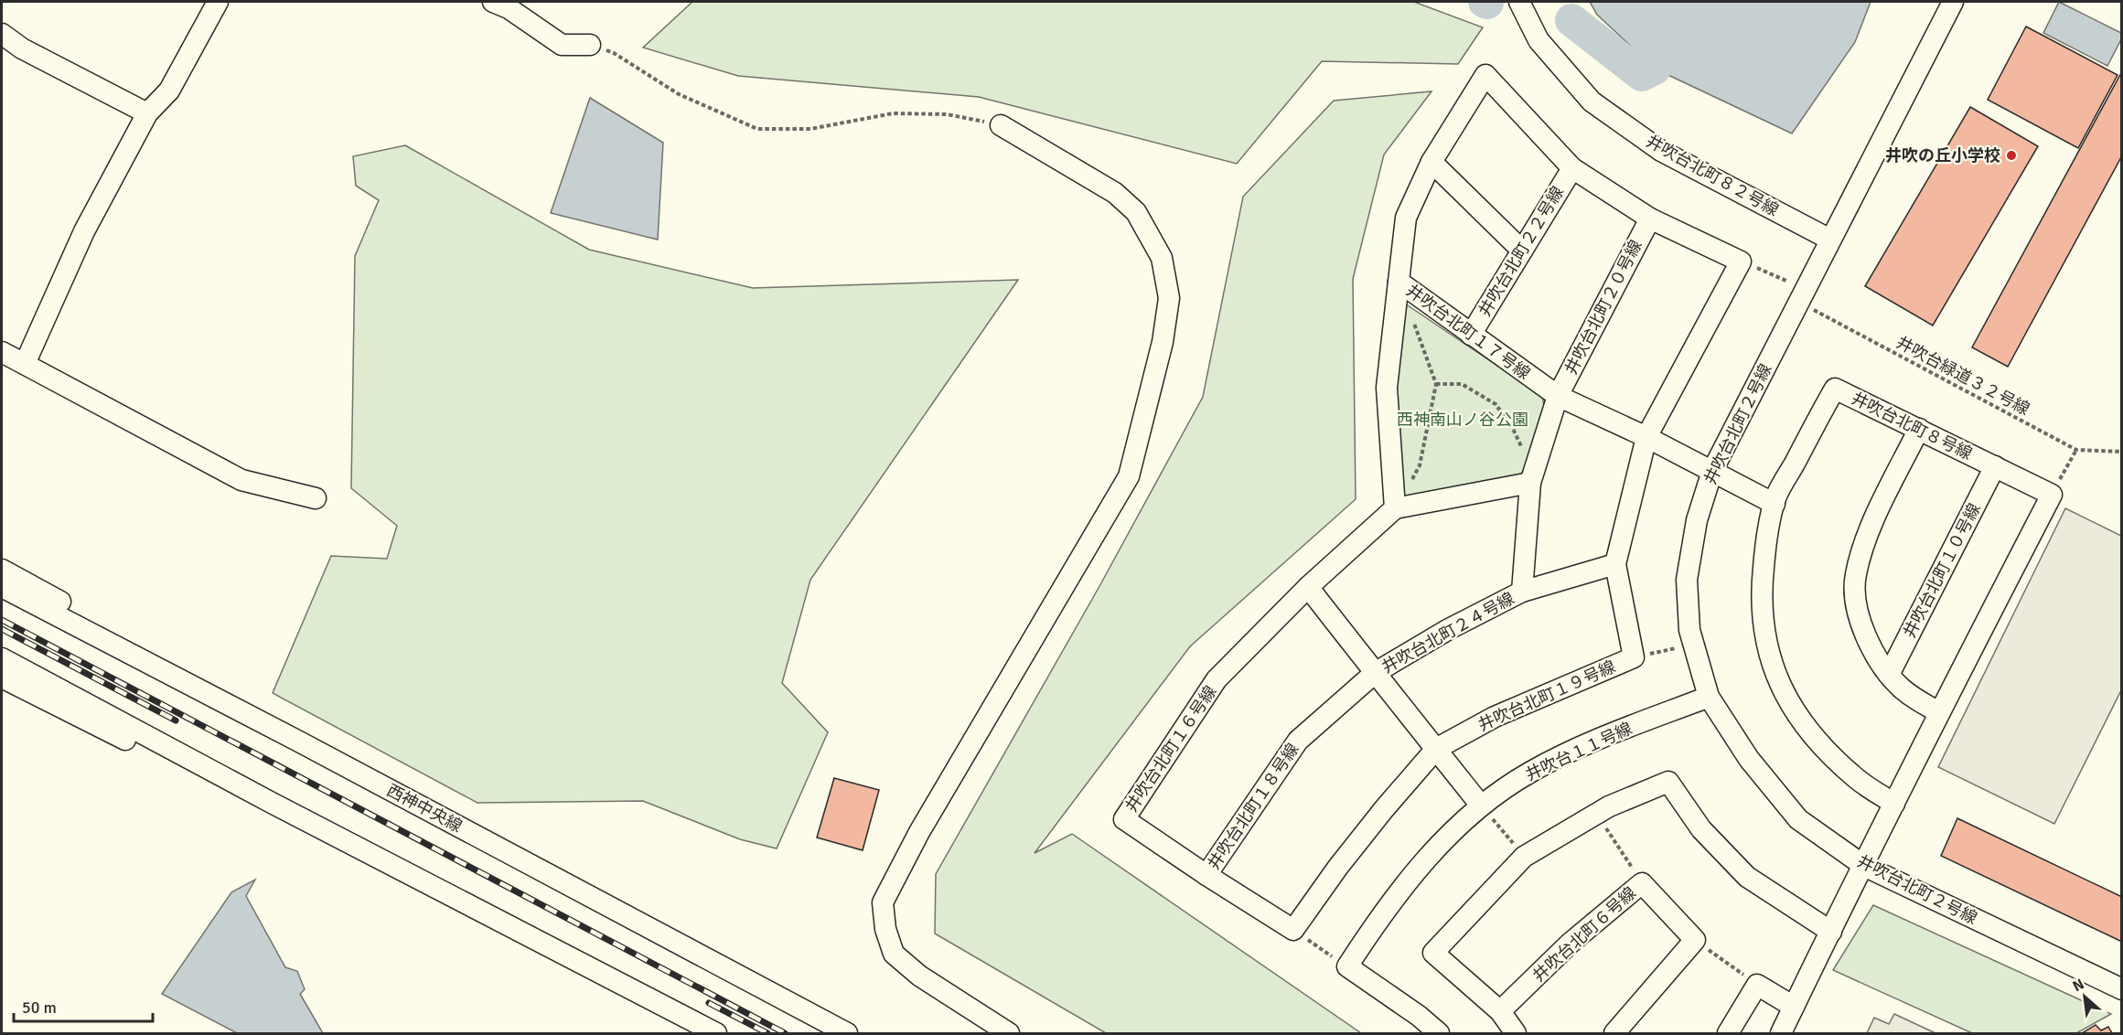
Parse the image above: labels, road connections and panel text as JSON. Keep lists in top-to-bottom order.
{
  "streets": {
    "street": [
      "井吹台北町８２号線",
      "井吹台北町２２号線",
      "井吹台北町２０号線",
      "井吹台北町１７号線",
      "井吹台北町２号線",
      "井吹台北町８号線",
      "井吹台北町１０号線",
      "井吹台北町２４号線",
      "井吹台北町１９号線",
      "井吹台北町１６号線",
      "井吹台１１号線",
      "井吹台北町１８号線",
      "西神中央線",
      "井吹台北町６号線"
    ],
    "path": ["井吹台緑道３２号線"]
  },
  "crossings": [
    ["井吹台北町８２号線", "井吹台北町２号線"],
    ["井吹台北町２２号線", "井吹台北町１７号線"],
    ["井吹台北町２０号線", "井吹台北町１７号線"],
    ["井吹台北町２０号線", "井吹台北町２４号線"],
    ["井吹台北町１７号線", "井吹台緑道３２号線"],
    ["井吹台北町１７号線", "井吹台北町２号線"],
    ["井吹台北町１７号線", "井吹台北町８号線"],
    ["井吹台北町１７号線", "井吹台北町１９号線"],
    ["井吹台緑道３２号線", "井吹台北町２号線"],
    ["井吹台北町２号線", "井吹台１１号線"],
    ["井吹台北町８号線", "井吹台北町１０号線"],
    ["井吹台北町２４号線", "井吹台北町１９号線"],
    ["井吹台北町２４号線", "井吹台北町１８号線"],
    ["井吹台北町１６号線", "井吹台北町１８号線"]
  ],
  "parks": ["西神南山ノ谷公園"],
  "places": ["井吹の丘小学校"],
  "scale_bar": "50 m",
  "north": "top left"
}
